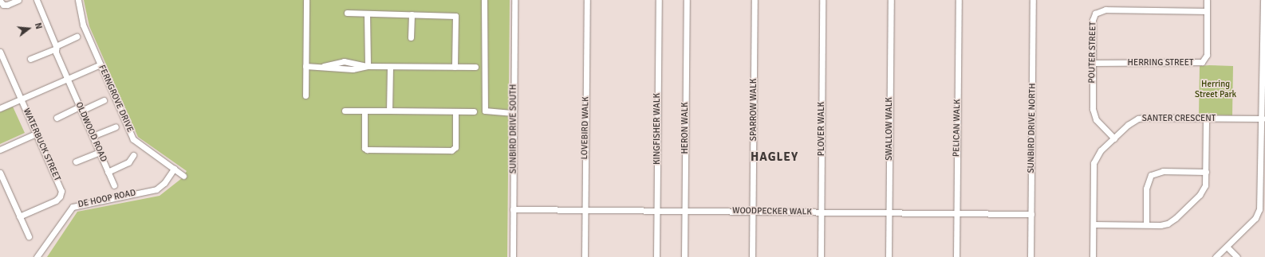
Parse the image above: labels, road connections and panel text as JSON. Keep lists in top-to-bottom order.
{
  "streets": {
    "street": [
      "POUTER STREET",
      "HERRING STREET",
      "FERNGROVE DRIVE",
      "SPARROW WALK",
      "SANTER CRESCENT",
      "LOVEBIRD WALK",
      "HERON WALK",
      "PELICAN WALK",
      "SUNBIRD DRIVE NORTH",
      "SUNBIRD DRIVE SOUTH",
      "KINGFISHER WALK",
      "PLOVER WALK",
      "SWALLOW WALK",
      "OLDWOOD ROAD",
      "WATERBUCK STREET",
      "DE HOOP ROAD",
      "WOODPECKER WALK"
    ]
  },
  "crossings": [
    ["POUTER STREET", "HERRING STREET"],
    ["POUTER STREET", "SANTER CRESCENT"],
    ["FERNGROVE DRIVE", "DE HOOP ROAD"],
    ["SPARROW WALK", "WOODPECKER WALK"],
    ["LOVEBIRD WALK", "WOODPECKER WALK"],
    ["HERON WALK", "WOODPECKER WALK"],
    ["PELICAN WALK", "WOODPECKER WALK"],
    ["SUNBIRD DRIVE NORTH", "WOODPECKER WALK"],
    ["SUNBIRD DRIVE SOUTH", "WOODPECKER WALK"],
    ["KINGFISHER WALK", "WOODPECKER WALK"],
    ["PLOVER WALK", "WOODPECKER WALK"],
    ["SWALLOW WALK", "WOODPECKER WALK"]
  ],
  "districts": ["HAGLEY"],
  "parks": ["Herring Street Park"],
  "north": "right"
}
